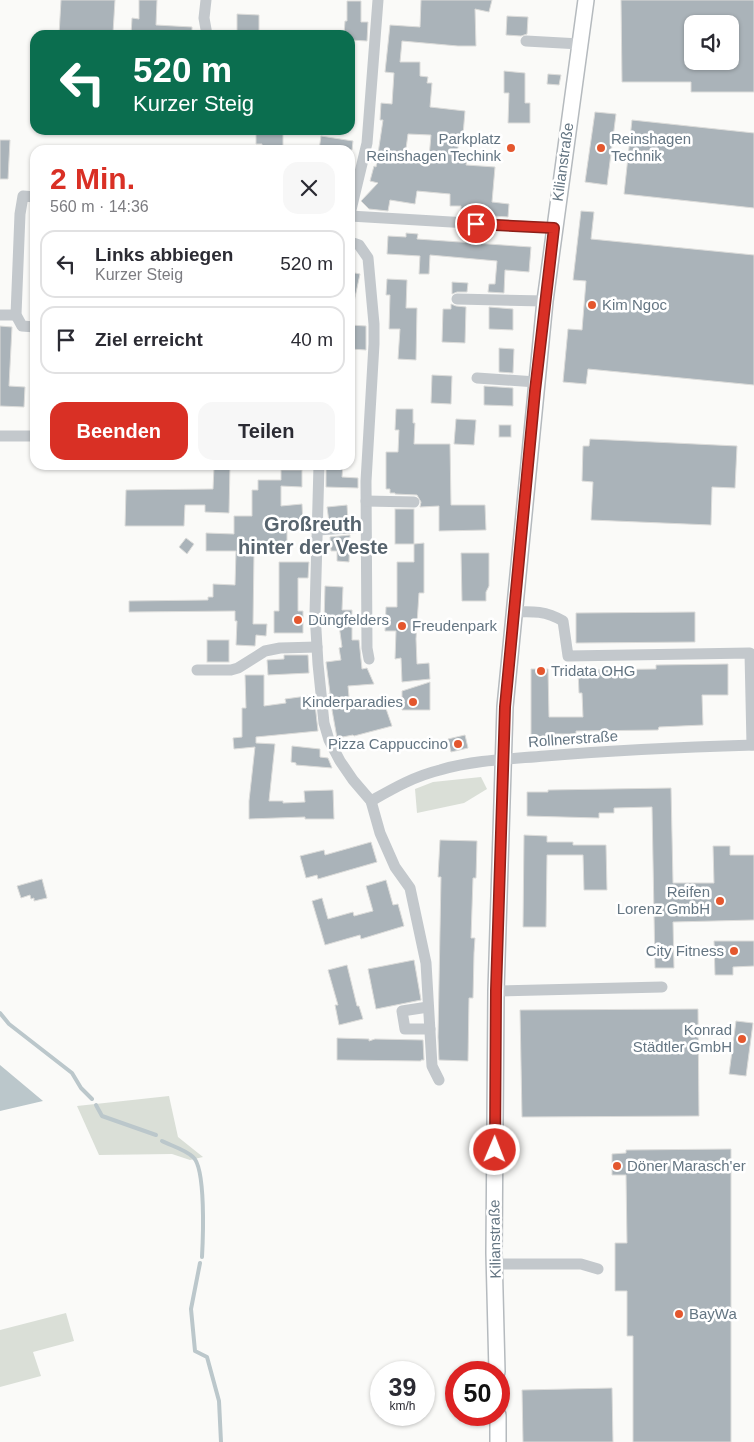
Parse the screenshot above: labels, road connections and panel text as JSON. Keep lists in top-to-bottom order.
{
  "streets": {
    "main road": ["Kilianstraße"],
    "street": ["Rollnerstraße"]
  },
  "crossings": [
    ["Kilianstraße", "Rollnerstraße"]
  ],
  "districts": ["Großreuth hinter der Veste"],
  "places": [
    "Parkplatz Reinshagen Techink",
    "Reinshagen Technik",
    "Kim Ngoc",
    "Düngfelders",
    "Freudenpark",
    "Tridata OHG",
    "Kinderparadies",
    "Pizza Cappuccino",
    "Reifen Lorenz GmbH",
    "City Fitness",
    "Konrad Städtler GmbH",
    "Döner Marasch'er",
    "BayWa"
  ],
  "page": {
    "turn": ["520 m", "Kurzer Steig"],
    "heading": ["2 Min.", "560 m · 14:36"],
    "list": [
      {
        "name": "Links abbiegen",
        "note": "Kurzer Steig",
        "value": "520 m"
      },
      {
        "name": "Ziel erreicht",
        "value": "40 m"
      }
    ],
    "buttons": ["Beenden", "Teilen"],
    "speed": "39 km/h",
    "limit": "50"
  }
}
